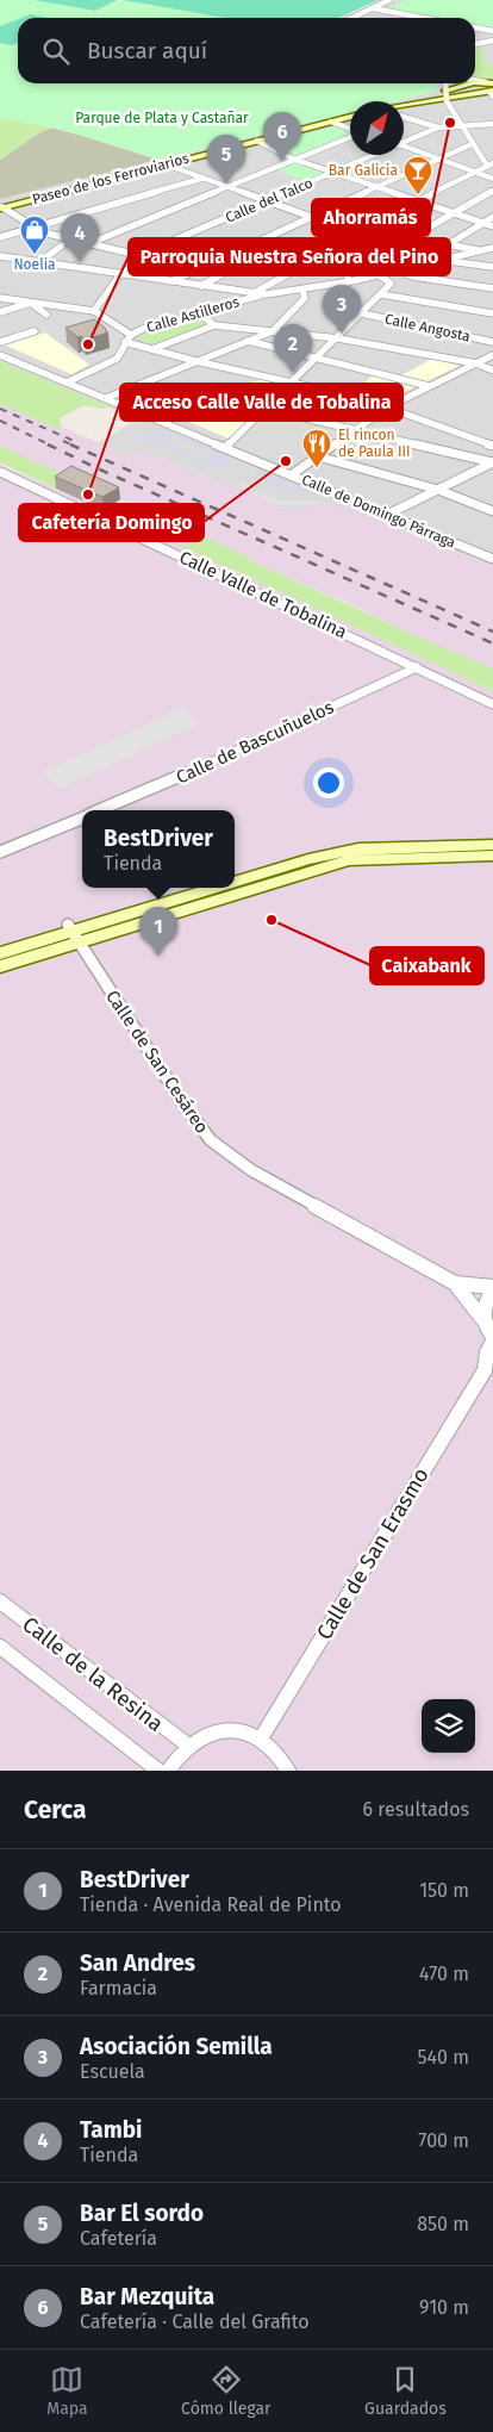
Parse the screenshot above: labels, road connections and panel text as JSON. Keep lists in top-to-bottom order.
{
  "streets": {
    "main road": ["Paseo de los Ferroviarios"],
    "street": [
      "Calle del Talco",
      "Calle Astilleros",
      "Calle Angosta",
      "Calle de Domingo Párraga",
      "Calle Valle de Tobalina",
      "Calle de Bascuñuelos",
      "Calle de San Cesáreo",
      "Calle de San Erasmo",
      "Calle de la Resina"
    ]
  },
  "crossings": [
    ["Calle Astilleros", "Calle de Domingo Párraga"],
    ["Calle Valle de Tobalina", "Calle de Bascuñuelos"]
  ],
  "parks": ["Parque de Plata y Castañar"],
  "places": {
    "other": [
      "Ahorramás",
      "Parroquia Nuestra Señora del Pino",
      "Cafetería Domingo",
      "Acceso Calle Valle de Tobalina",
      "Caixabank"
    ],
    "bar": ["Bar Galicia"],
    "shop": ["Noelia"],
    "restaurant": ["El rincon de Paula III"]
  },
  "north": "top right",
  "page": {
    "search": "Buscar aquí",
    "pins": [
      "6",
      "5",
      "4",
      "3",
      "2",
      "1"
    ],
    "popup": ["BestDriver", "Tienda"],
    "heading": ["Cerca", "6 resultados"],
    "list": [
      {
        "mark": "1",
        "name": "BestDriver",
        "note": "Tienda · Avenida Real de Pinto",
        "value": "150 m"
      },
      {
        "mark": "2",
        "name": "San Andres",
        "note": "Farmacia",
        "value": "470 m"
      },
      {
        "mark": "3",
        "name": "Asociación Semilla",
        "note": "Escuela",
        "value": "540 m"
      },
      {
        "mark": "4",
        "name": "Tambi",
        "note": "Tienda",
        "value": "700 m"
      },
      {
        "mark": "5",
        "name": "Bar El sordo",
        "note": "Cafetería",
        "value": "850 m"
      },
      {
        "mark": "6",
        "name": "Bar Mezquita",
        "note": "Cafetería · Calle del Grafito",
        "value": "910 m"
      }
    ],
    "nav": ["Mapa", "Cómo llegar", "Guardados"]
  }
}
